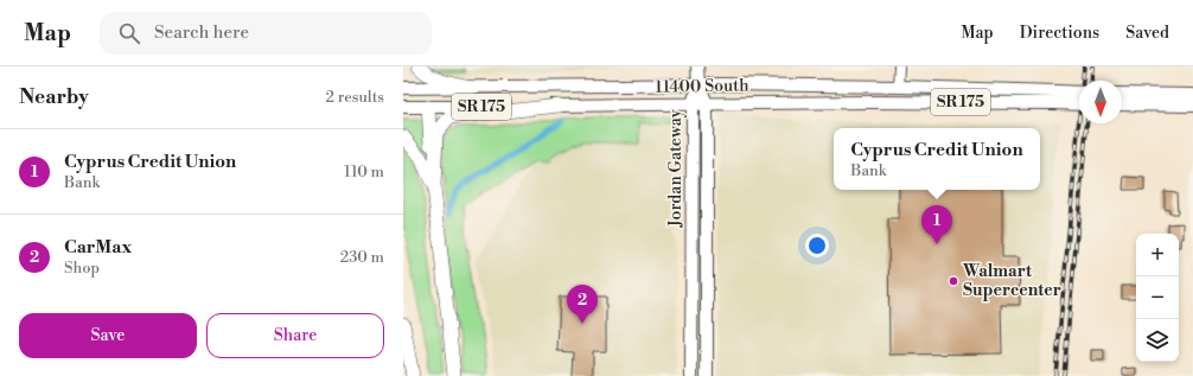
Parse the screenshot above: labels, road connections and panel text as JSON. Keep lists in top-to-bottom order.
{
  "streets": {
    "main road": ["11400 South", "SR 175", "Jordan Gateway"]
  },
  "crossings": [
    ["11400 South", "Jordan Gateway"]
  ],
  "places": ["Walmart Supercenter"],
  "north": "bottom",
  "page": {
    "header": "Map",
    "search": "Search here",
    "nav": ["Map", "Directions", "Saved"],
    "heading": ["Nearby", "2 results"],
    "list": [
      {
        "mark": "1",
        "name": "Cyprus Credit Union",
        "note": "Bank",
        "value": "110 m"
      },
      {
        "mark": "2",
        "name": "CarMax",
        "note": "Shop",
        "value": "230 m"
      }
    ],
    "popup": ["Cyprus Credit Union", "Bank"],
    "pins": ["1", "2"],
    "map_buttons": ["+", "−"],
    "buttons": ["Save", "Share"]
  }
}
